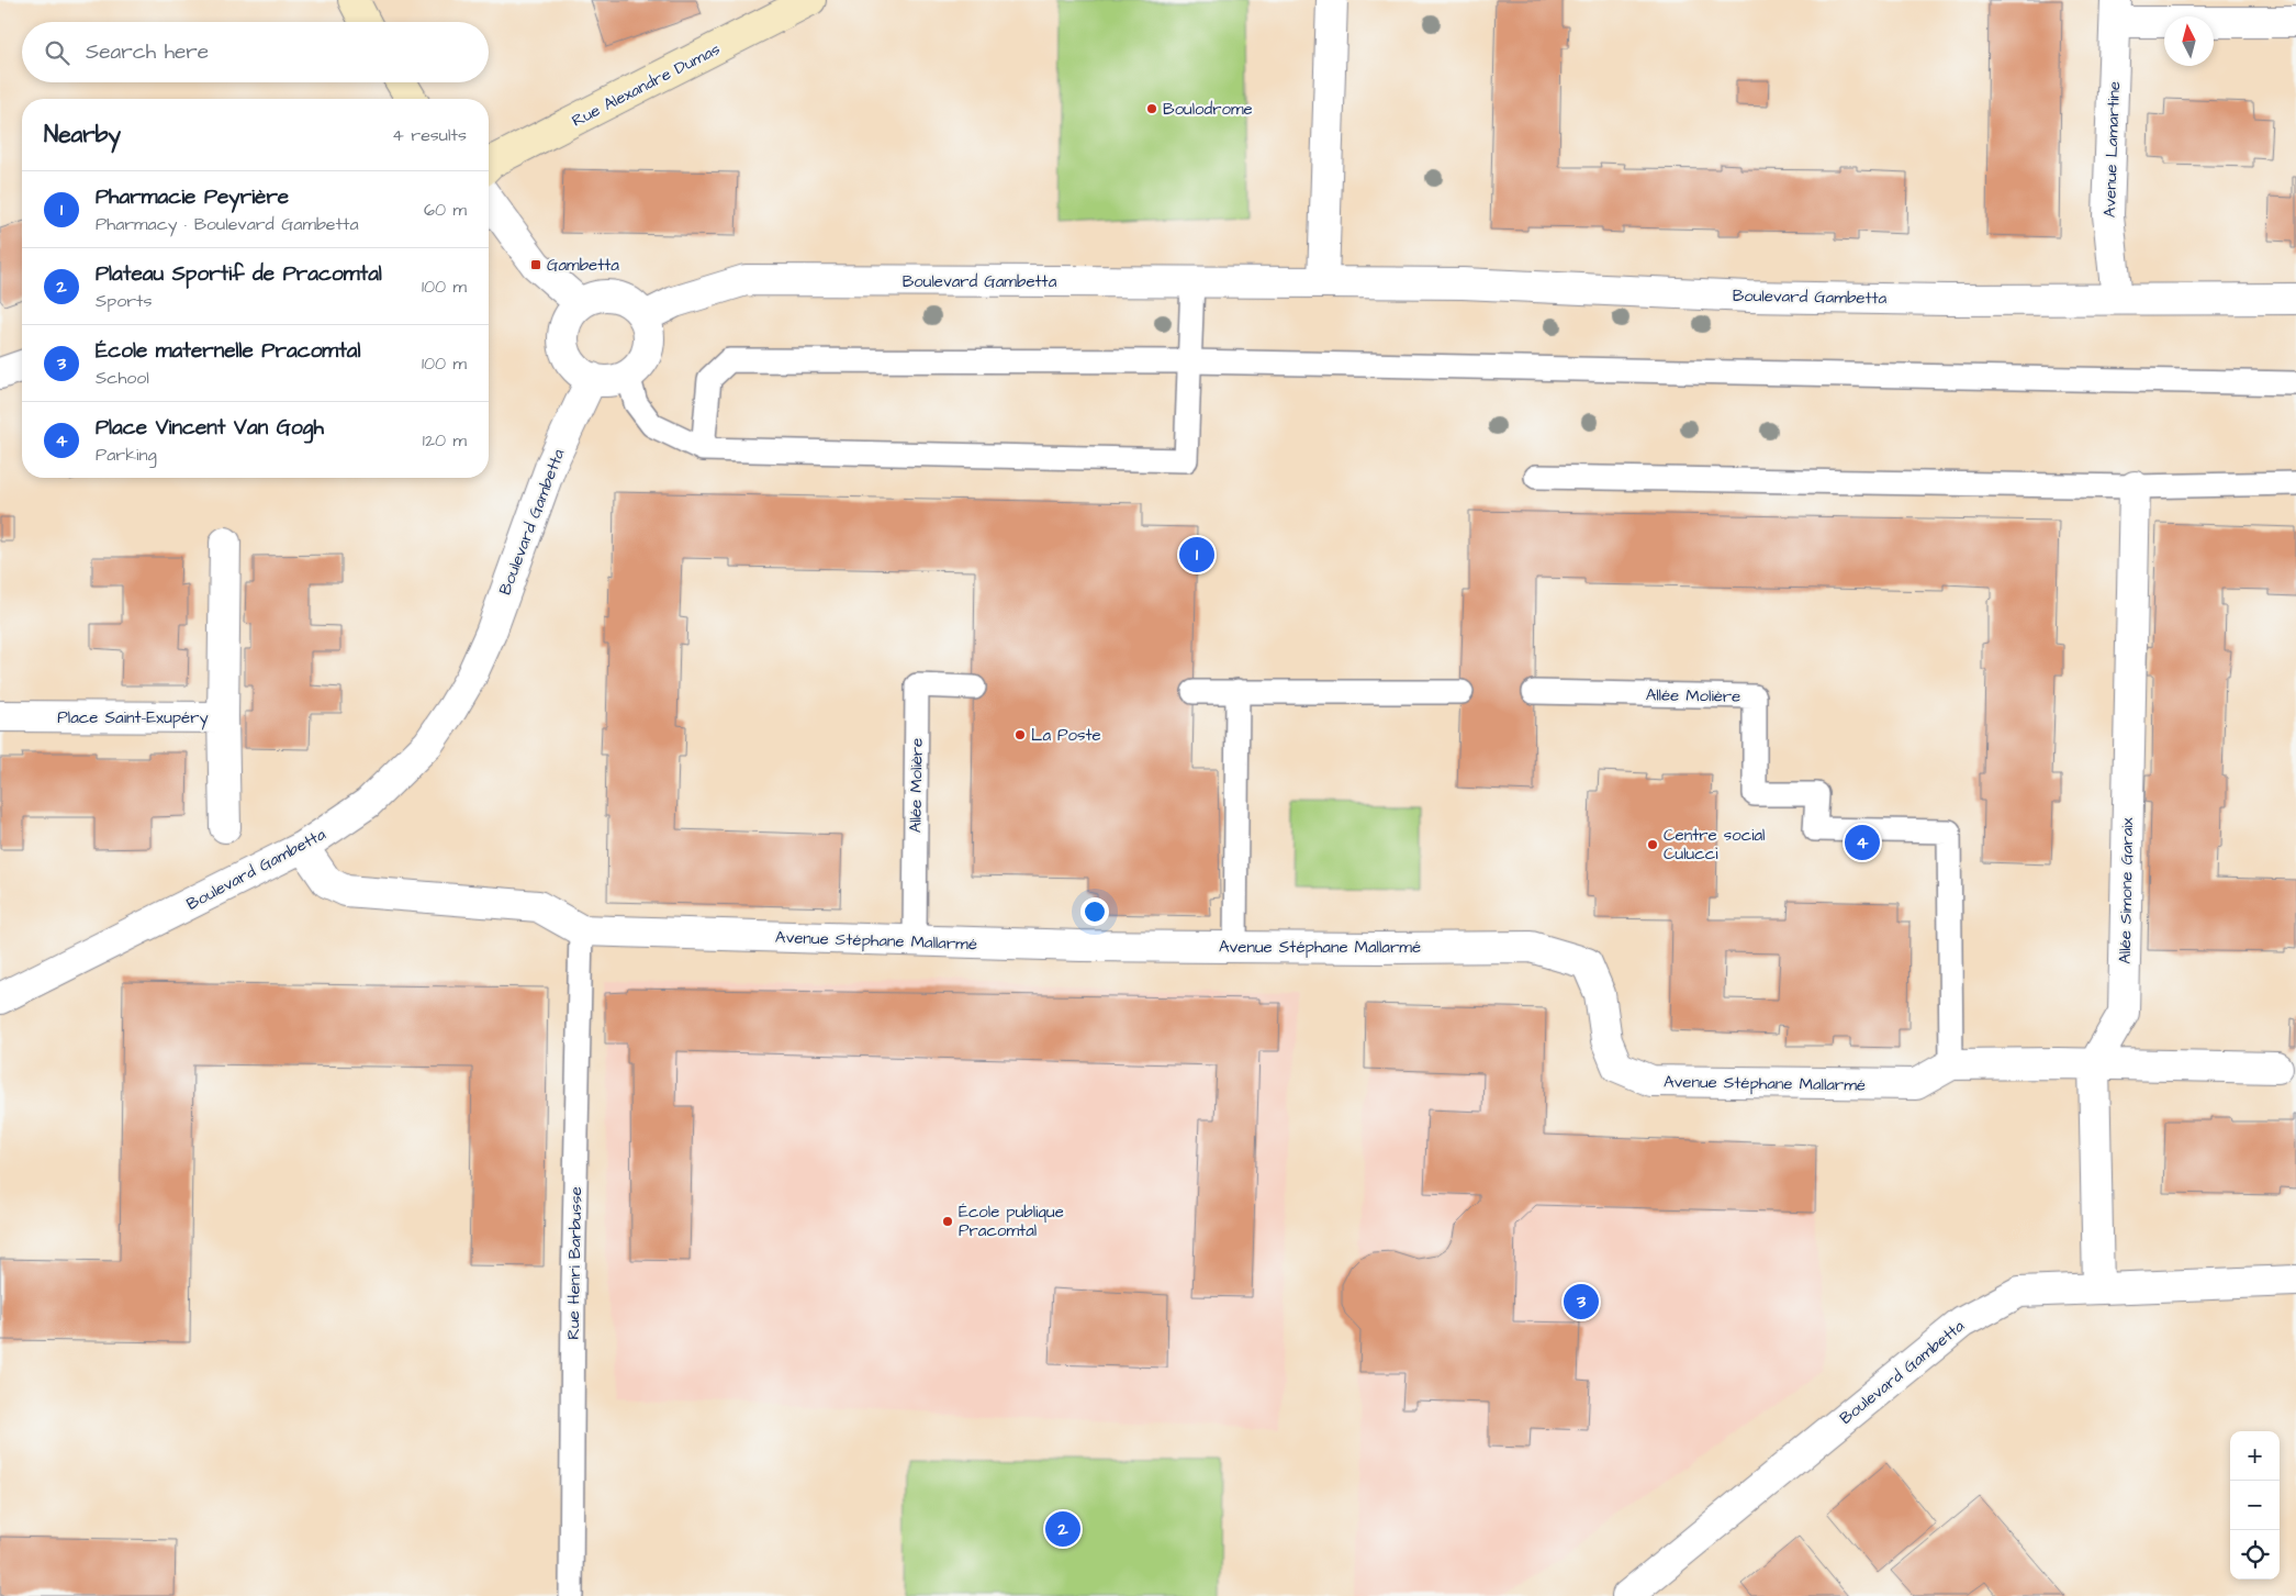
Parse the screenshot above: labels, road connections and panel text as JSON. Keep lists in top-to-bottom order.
{
  "streets": {
    "street": [
      "Rue Alexandre Dumas",
      "Avenue Lamartine",
      "Boulevard Gambetta",
      "Place Saint-Exupéry",
      "Allée Simone Garaix",
      "Avenue Stéphane Mallarmé"
    ],
    "lane": ["Allée Molière", "Rue Henri Barbusse"]
  },
  "crossings": [
    ["Avenue Lamartine", "Boulevard Gambetta"],
    ["Boulevard Gambetta", "Avenue Stéphane Mallarmé"],
    ["Allée Molière", "Avenue Stéphane Mallarmé"],
    ["Allée Simone Garaix", "Avenue Stéphane Mallarmé"],
    ["Avenue Stéphane Mallarmé", "Rue Henri Barbusse"]
  ],
  "places": {
    "other": [
      "Boulodrome",
      "La Poste",
      "Centre social Culucci",
      "École publique Pracomtal"
    ],
    "transit": ["Gambetta"]
  },
  "north": "top",
  "page": {
    "search": "Search here",
    "heading": ["Nearby", "4 results"],
    "list": [
      {
        "mark": "1",
        "name": "Pharmacie Peyrière",
        "note": "Pharmacy · Boulevard Gambetta",
        "value": "60 m"
      },
      {
        "mark": "2",
        "name": "Plateau Sportif de Pracomtal",
        "note": "Sports",
        "value": "100 m"
      },
      {
        "mark": "3",
        "name": "École maternelle Pracomtal",
        "note": "School",
        "value": "100 m"
      },
      {
        "mark": "4",
        "name": "Place Vincent Van Gogh",
        "note": "Parking",
        "value": "120 m"
      }
    ],
    "pins": [
      "1",
      "4",
      "3",
      "2"
    ],
    "map_buttons": ["+", "−"]
  }
}
